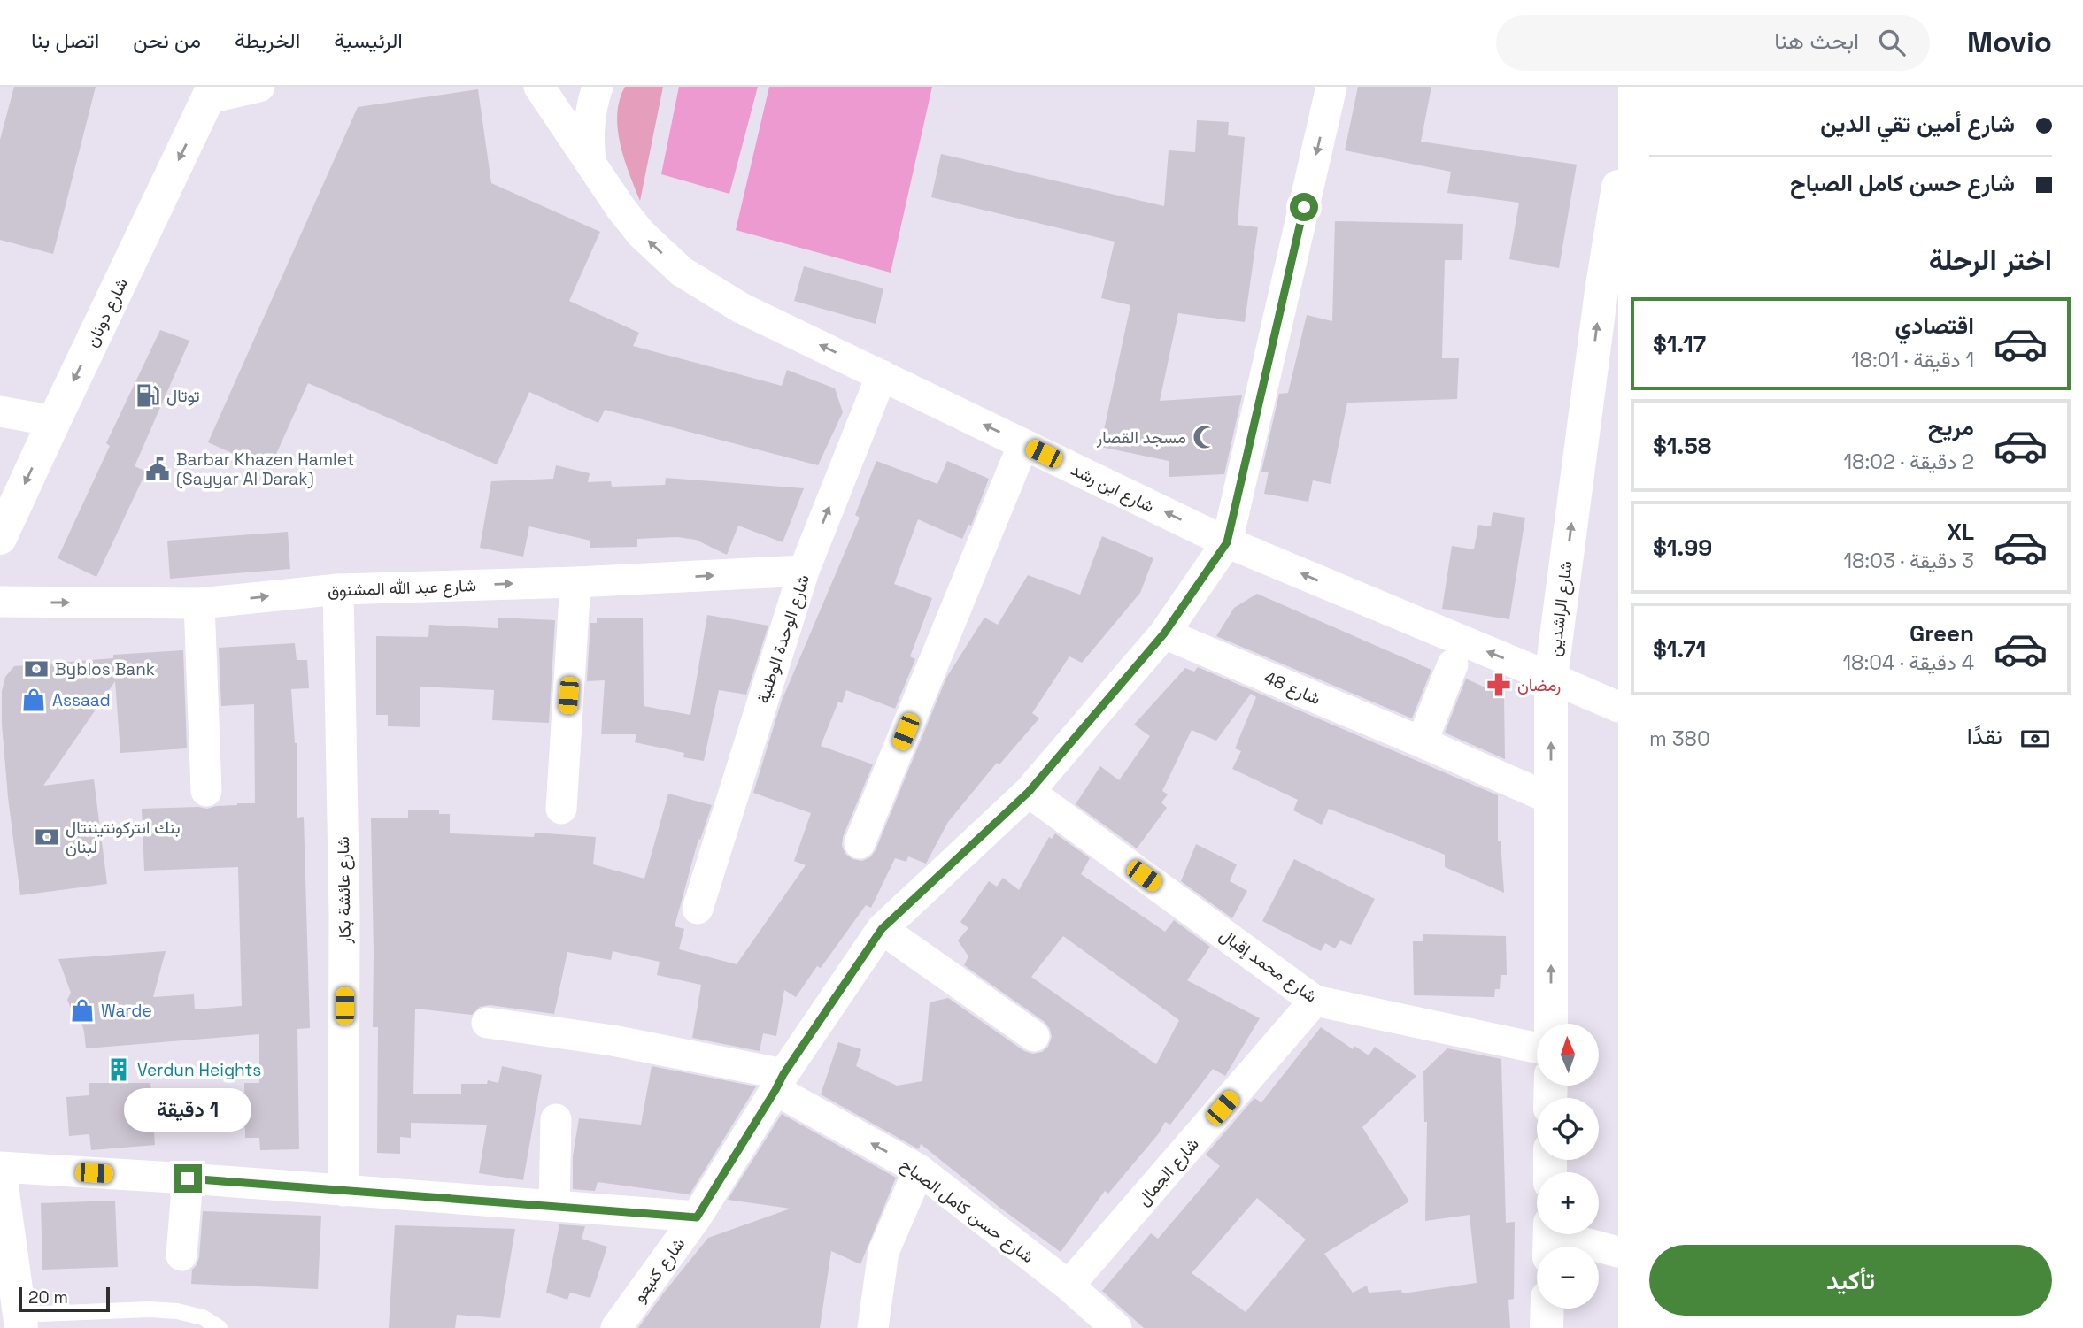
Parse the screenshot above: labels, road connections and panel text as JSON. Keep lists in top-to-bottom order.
{
  "streets": {
    "street": [
      "شارع دونان",
      "شارع ابن رشد",
      "شارع عبد الله المشنوق",
      "شارع الراشدين",
      "شارع الوحدة الوطنية",
      "شارع 48",
      "شارع عائشة بكار",
      "شارع محمد إقبال",
      "شارع الجمال",
      "شارع حسن كامل الصباح",
      "شارع كنيعو"
    ]
  },
  "crossings": [
    ["شارع ابن رشد", "شارع الراشدين"],
    ["شارع ابن رشد", "شارع الوحدة الوطنية"],
    ["شارع ابن رشد", "شارع كنيعو"],
    ["شارع عبد الله المشنوق", "شارع الوحدة الوطنية"],
    ["شارع عبد الله المشنوق", "شارع عائشة بكار"],
    ["شارع الراشدين", "شارع 48"],
    ["شارع 48", "شارع كنيعو"],
    ["شارع محمد إقبال", "شارع الجمال"],
    ["شارع محمد إقبال", "شارع كنيعو"],
    ["شارع الجمال", "شارع حسن كامل الصباح"],
    ["شارع حسن كامل الصباح", "شارع كنيعو"]
  ],
  "one_way": [
    "شارع دونان",
    "شارع ابن رشد",
    "شارع عبد الله المشنوق",
    "شارع الراشدين"
  ],
  "places": {
    "fuel station": ["توتال"],
    "mosque": ["مسجد القصار"],
    "public building": ["Barbar Khazen Hamlet (Sayyar Al Darak)"],
    "bank": ["Byblos Bank", "بنك انتركونتيننتال لبنان"],
    "pharmacy": ["رمضان"],
    "shop": ["Assaad", "Warde"],
    "building": ["Verdun Heights"]
  },
  "scale_bar": "20 m",
  "north": "top",
  "page": {
    "header": "Movio",
    "search": "ابحث هنا",
    "nav": [
      "الرئيسية",
      "الخريطة",
      "من نحن",
      "اتصل بنا"
    ],
    "banner": ["شارع أمين تقي الدين", "شارع حسن كامل الصباح"],
    "heading": "اختر الرحلة",
    "list": [
      {
        "name": "اقتصادي",
        "note": "1 دقيقة · 18:01",
        "value": "$1.17"
      },
      {
        "name": "مريح",
        "note": "2 دقيقة · 18:02",
        "value": "$1.58"
      },
      {
        "name": "XL",
        "note": "3 دقيقة · 18:03",
        "value": "$1.99"
      },
      {
        "name": "Green",
        "note": "4 دقيقة · 18:04",
        "value": "$1.71"
      }
    ],
    "pay": ["نقدًا", "380 m"],
    "map_buttons": ["+", "−"],
    "bubble": "1 دقيقة",
    "buttons": "تأكيد",
    "scale": "20 m"
  }
}
